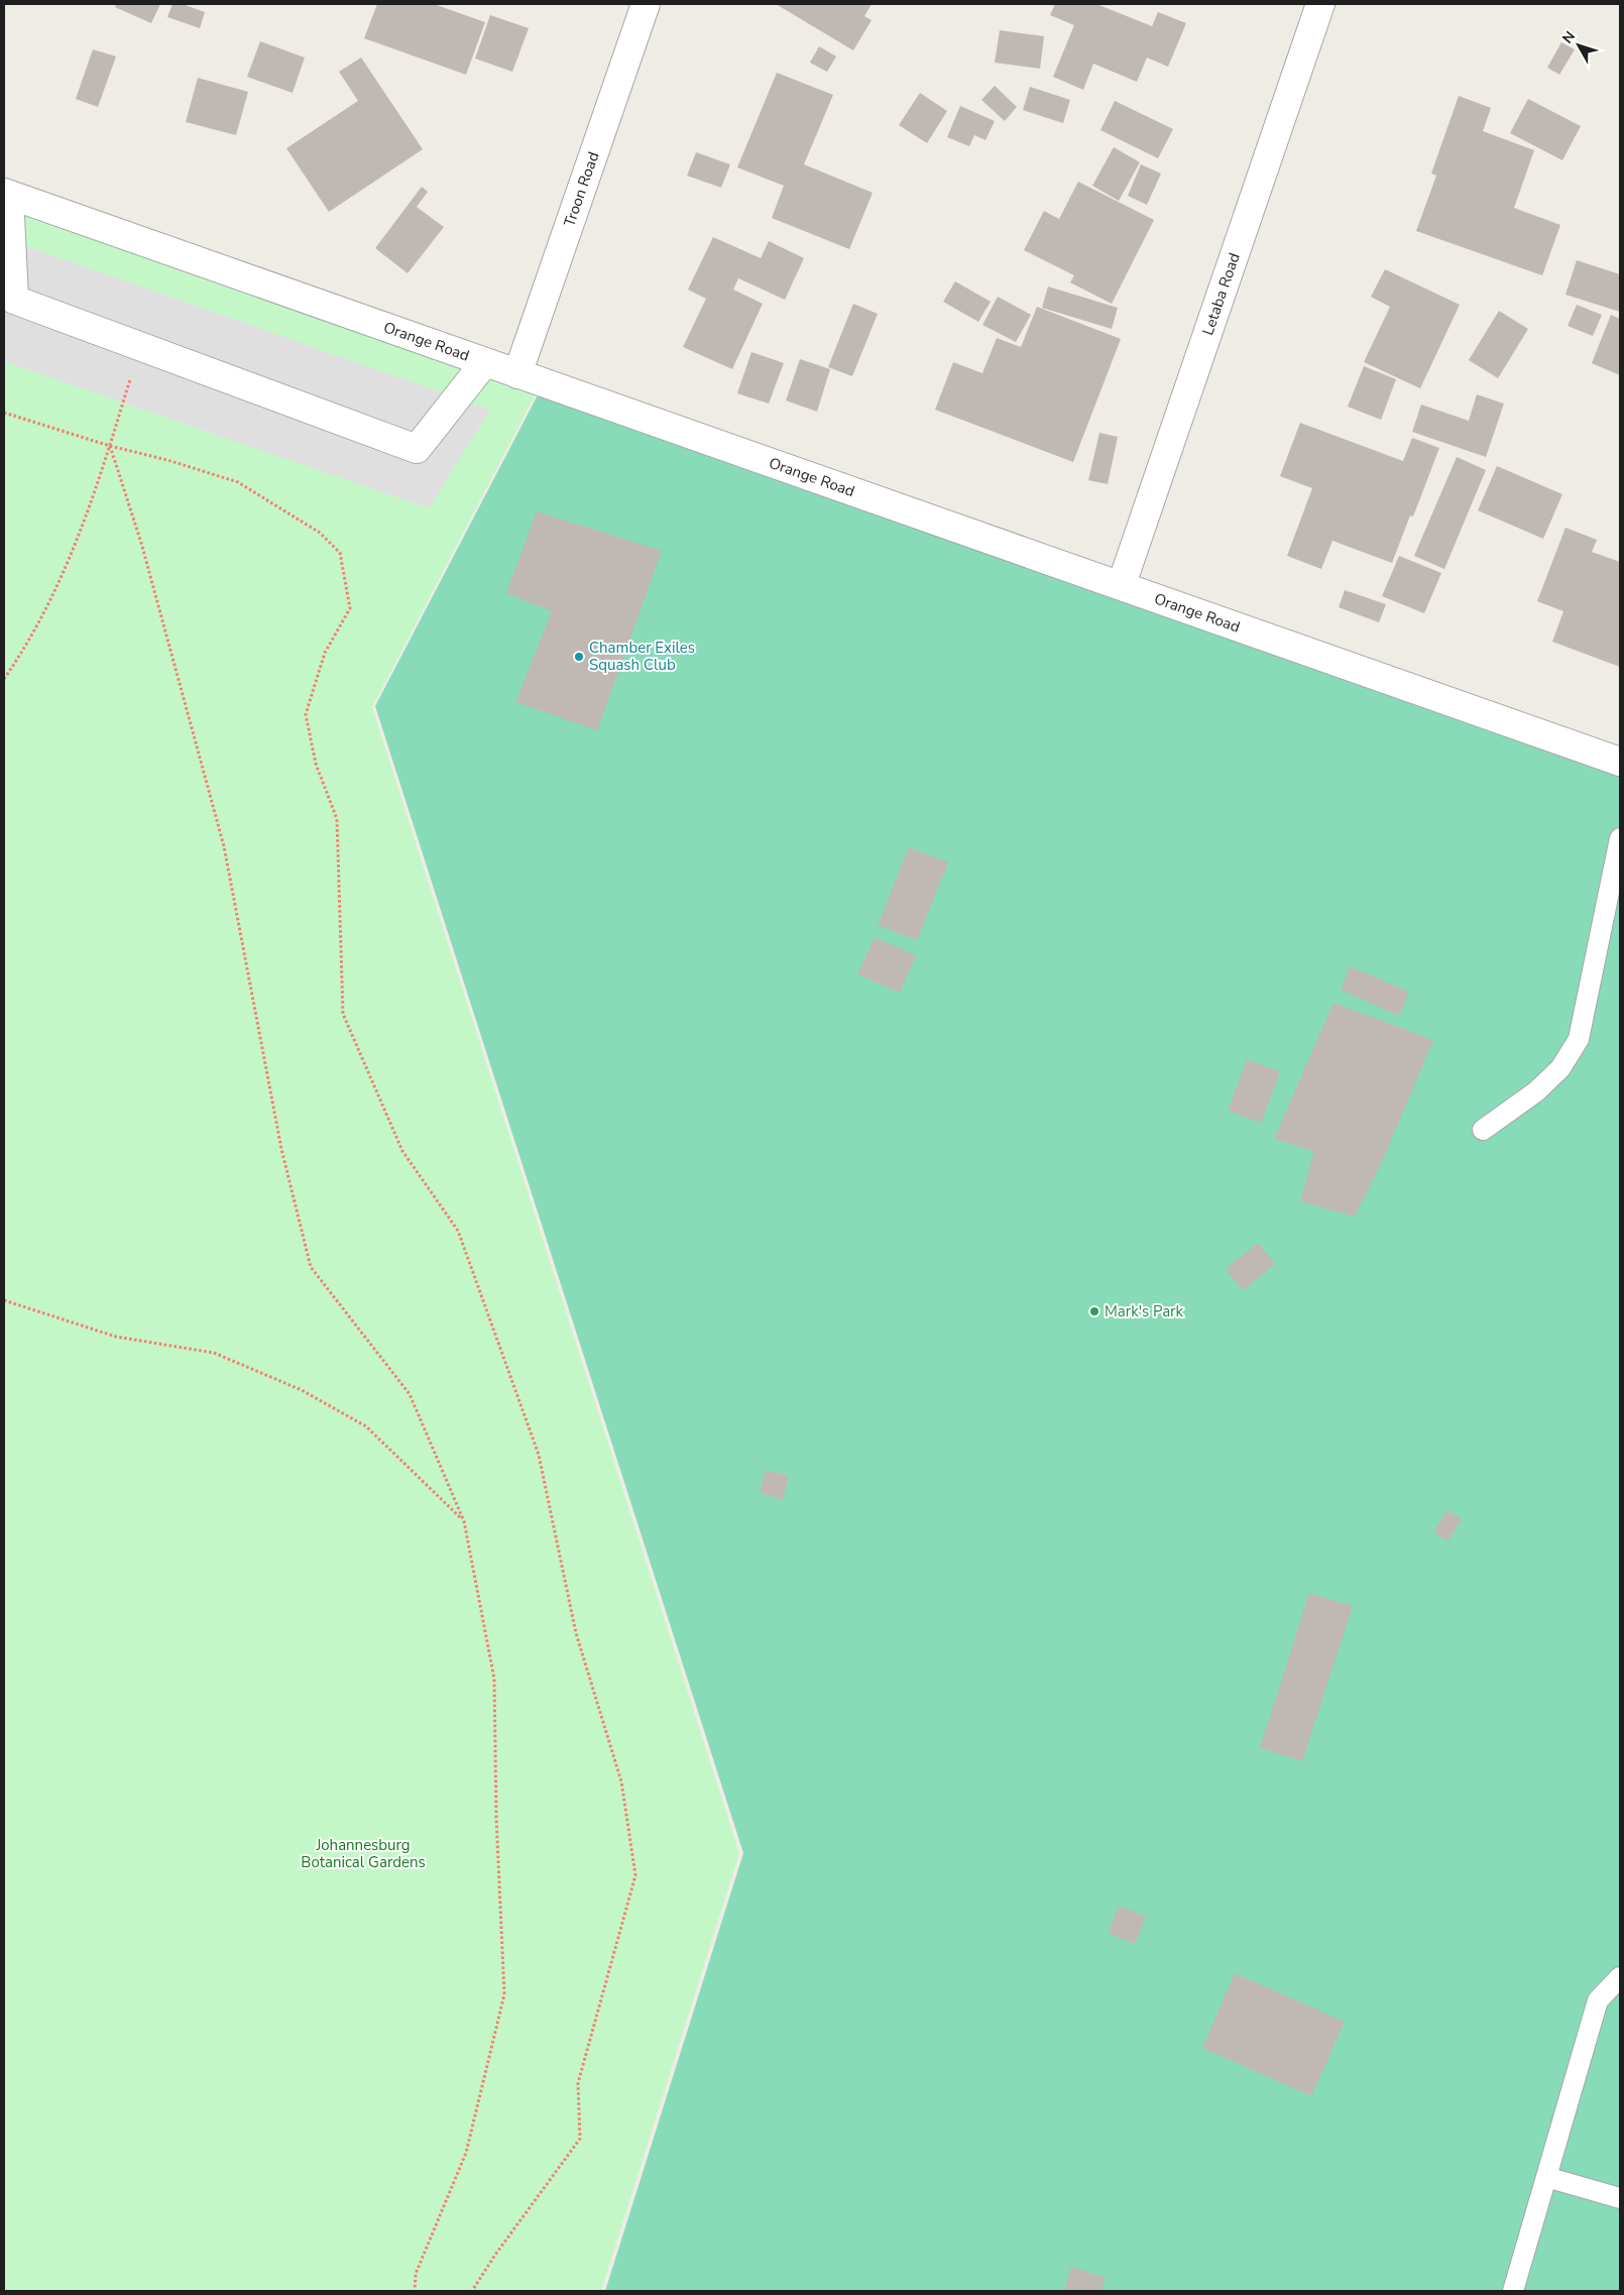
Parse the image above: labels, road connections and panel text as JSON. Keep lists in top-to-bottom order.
{
  "streets": {
    "street": ["Troon Road", "Letaba Road", "Orange Road"]
  },
  "crossings": [
    ["Troon Road", "Orange Road"],
    ["Letaba Road", "Orange Road"]
  ],
  "parks": ["Johannesburg Botanical Gardens"],
  "places": ["Chamber Exiles Squash Club", "Mark's Park"],
  "north": "top left"
}
